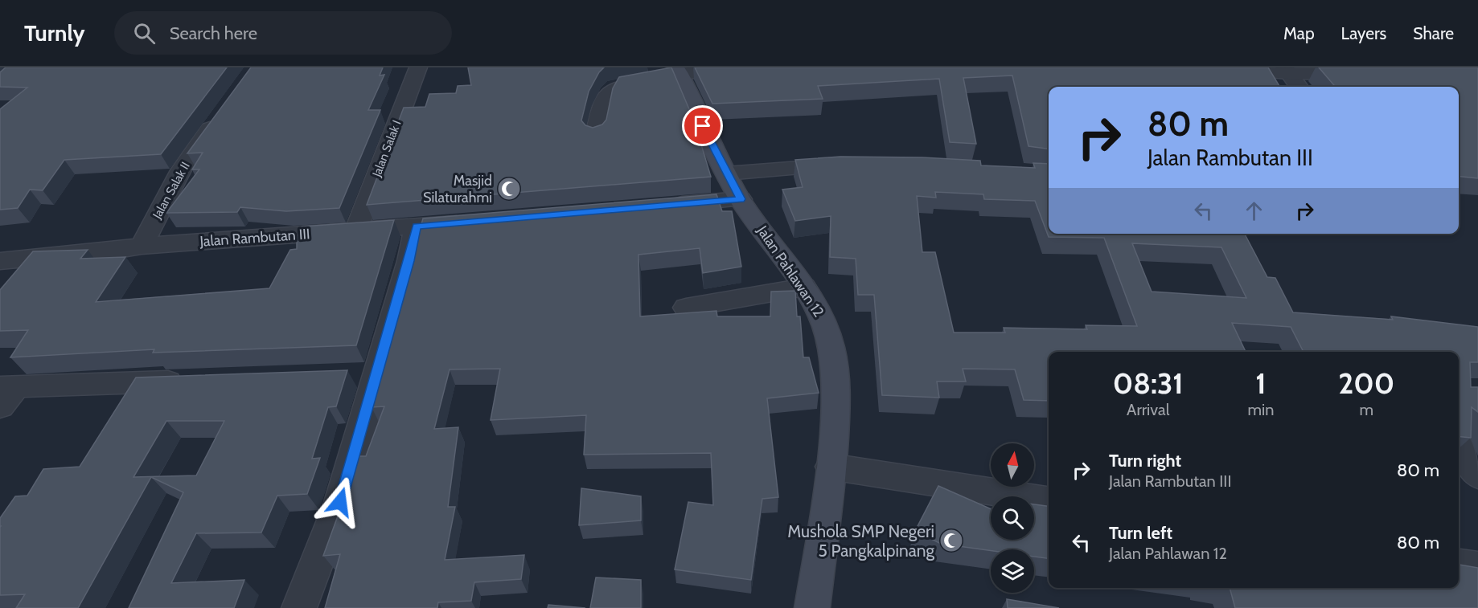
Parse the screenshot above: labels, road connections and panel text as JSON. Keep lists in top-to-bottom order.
{
  "streets": {
    "main road": ["Jalan Pahlawan 12"],
    "street": ["Jalan Salak I", "Jalan Salak II", "Jalan Rambutan III"]
  },
  "crossings": [
    ["Jalan Salak I", "Jalan Rambutan III"],
    ["Jalan Salak II", "Jalan Rambutan III"]
  ],
  "places": {
    "mosque": ["Masjid Silaturahmi", "Mushola SMP Negeri 5 Pangkalpinang"]
  },
  "north": "top",
  "page": {
    "header": "Turnly",
    "search": "Search here",
    "nav": ["Map", "Layers", "Share"],
    "turn": ["80 m", "Jalan Rambutan III"],
    "eta": [
      "08:31",
      "Arrival",
      "1",
      "min",
      "200",
      "m"
    ],
    "list": [
      {
        "name": "Turn right",
        "note": "Jalan Rambutan III",
        "value": "80 m"
      },
      {
        "name": "Turn left",
        "note": "Jalan Pahlawan 12",
        "value": "80 m"
      }
    ]
  }
}
